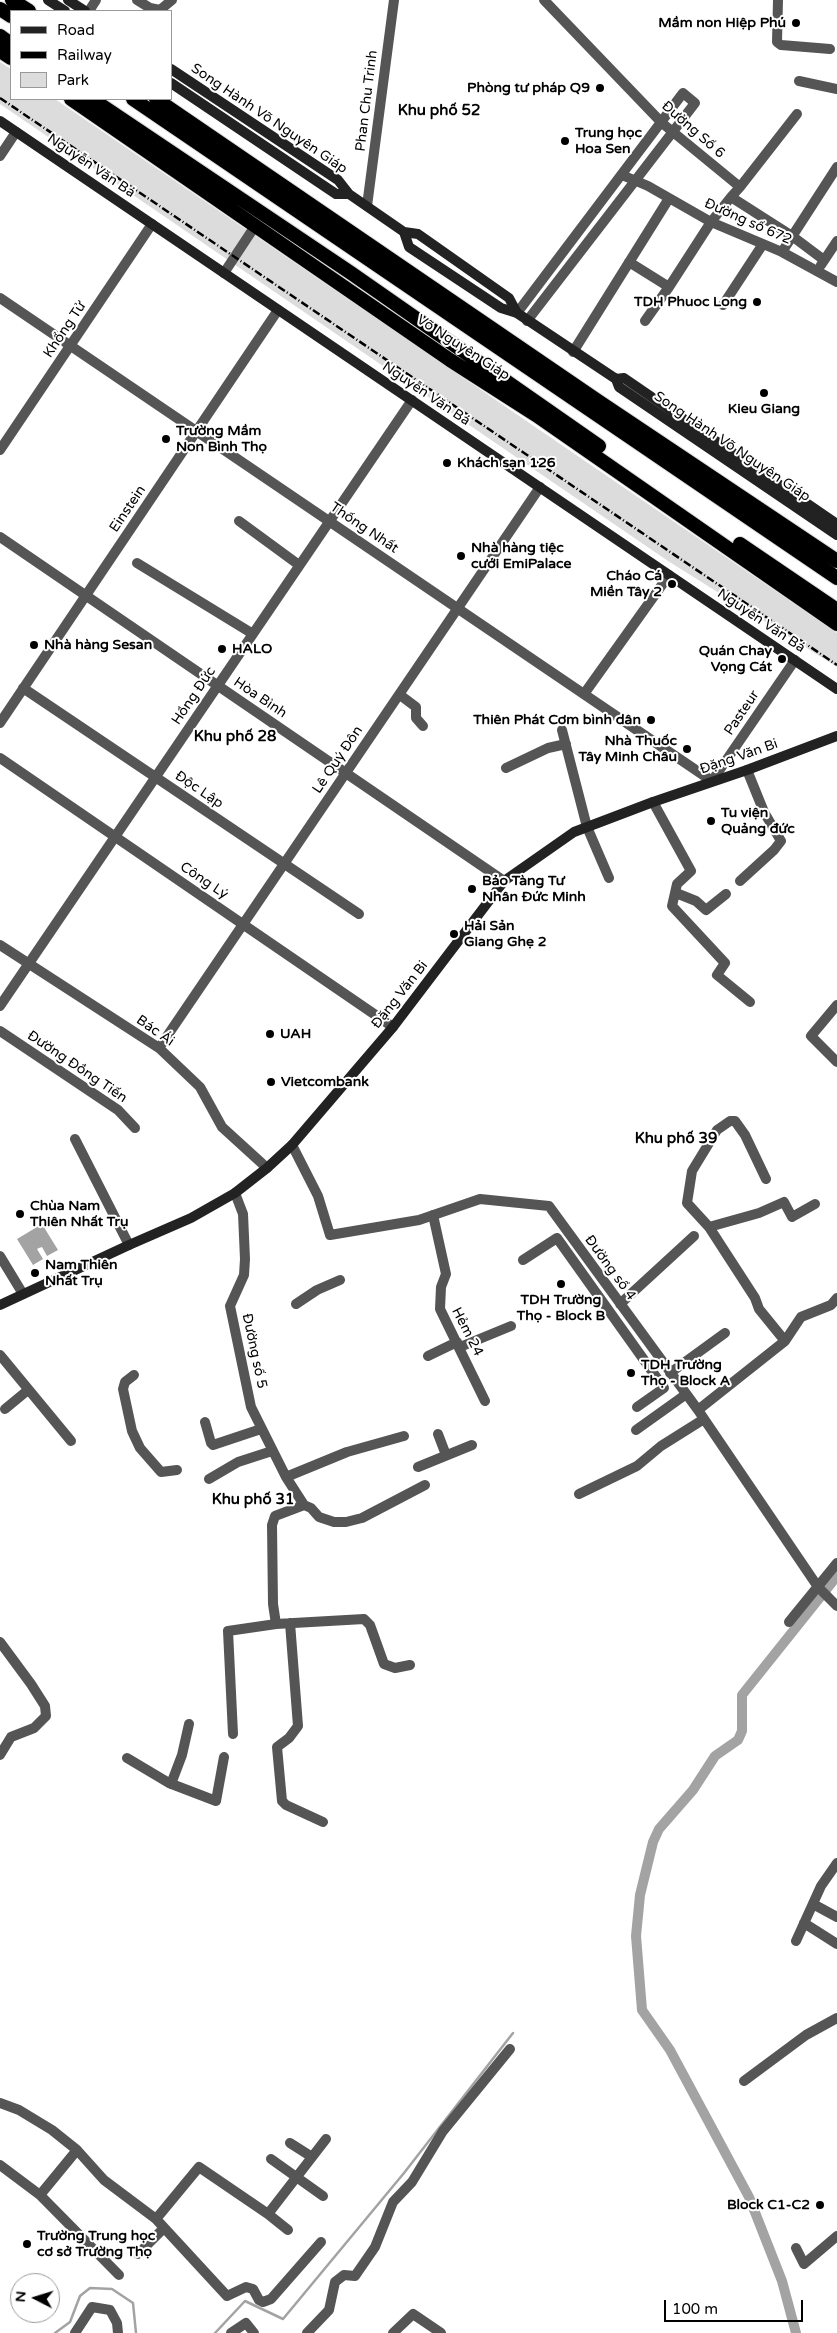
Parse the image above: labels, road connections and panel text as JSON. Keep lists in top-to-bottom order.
{
  "streets": {
    "highway": ["Võ Nguyên Giáp"],
    "main road": ["Song Hành Võ Nguyên Giáp", "Nguyễn Văn Bá", "Đặng Văn Bi"],
    "street": [
      "Phan Chu Trinh",
      "Đường Số 6",
      "Đường số 672",
      "Khổng Tử",
      "Einstein",
      "Thống Nhất",
      "Hồng Đức",
      "Hòa Bình",
      "Pasteur",
      "Lê Quý Đôn",
      "Độc Lập",
      "Công Lý",
      "Bác Ái",
      "Đường Đồng Tiến",
      "Đường số 4",
      "Hẻm 24",
      "Đường số 5"
    ]
  },
  "crossings": [
    ["Phan Chu Trinh", "Song Hành Võ Nguyên Giáp"],
    ["Nguyễn Văn Bá", "Khổng Tử"],
    ["Nguyễn Văn Bá", "Einstein"],
    ["Nguyễn Văn Bá", "Hồng Đức"],
    ["Nguyễn Văn Bá", "Pasteur"],
    ["Nguyễn Văn Bá", "Lê Quý Đôn"],
    ["Khổng Tử", "Thống Nhất"],
    ["Einstein", "Thống Nhất"],
    ["Einstein", "Hòa Bình"],
    ["Einstein", "Độc Lập"],
    ["Thống Nhất", "Hồng Đức"],
    ["Thống Nhất", "Pasteur"],
    ["Thống Nhất", "Đặng Văn Bi"],
    ["Thống Nhất", "Lê Quý Đôn"],
    ["Hồng Đức", "Hòa Bình"],
    ["Hồng Đức", "Độc Lập"],
    ["Hồng Đức", "Công Lý"],
    ["Hồng Đức", "Bác Ái"],
    ["Hòa Bình", "Đặng Văn Bi"],
    ["Hòa Bình", "Lê Quý Đôn"],
    ["Pasteur", "Đặng Văn Bi"],
    ["Đặng Văn Bi", "Công Lý"],
    ["Đặng Văn Bi", "Bác Ái"],
    ["Đặng Văn Bi", "Đường số 4"],
    ["Đặng Văn Bi", "Đường số 5"],
    ["Lê Quý Đôn", "Độc Lập"],
    ["Lê Quý Đôn", "Công Lý"],
    ["Lê Quý Đôn", "Bác Ái"],
    ["Đường số 4", "Hẻm 24"]
  ],
  "districts": [
    "Khu phố 52",
    "Khu phố 28",
    "Khu phố 39",
    "Khu phố 31"
  ],
  "places": [
    "Mầm non Hiệp Phú",
    "Phòng tư pháp Q9",
    "Trung học Hoa Sen",
    "TDH Phuoc Long",
    "Kieu Giang",
    "Trường Mầm Non Bình Thọ",
    "Khách sạn 126",
    "Nhà hàng tiệc cưới EmiPalace",
    "Cháo Cá Miền Tây 2",
    "Nhà hàng Sesan",
    "HALO",
    "Quán Chay Vọng Cát",
    "Thiên Phát Cơm bình dân",
    "Nhà Thuốc Tây Minh Châu",
    "Tu viện Quảng đức",
    "Bảo Tàng Tư Nhân Đức Minh",
    "Hải Sản Giang Ghẹ 2",
    "UAH",
    "Vietcombank",
    "Chùa Nam Thiên Nhất Trụ",
    "Nam Thiên Nhất Trụ",
    "TDH Trường Thọ - Block B",
    "TDH Trường Thọ - Block A",
    "Block C1-C2",
    "Trường Trung học cơ sở Trường Thọ"
  ],
  "legend": ["Road", "Railway", "Park"],
  "scale_bar": "100 m",
  "north": "left"
}
